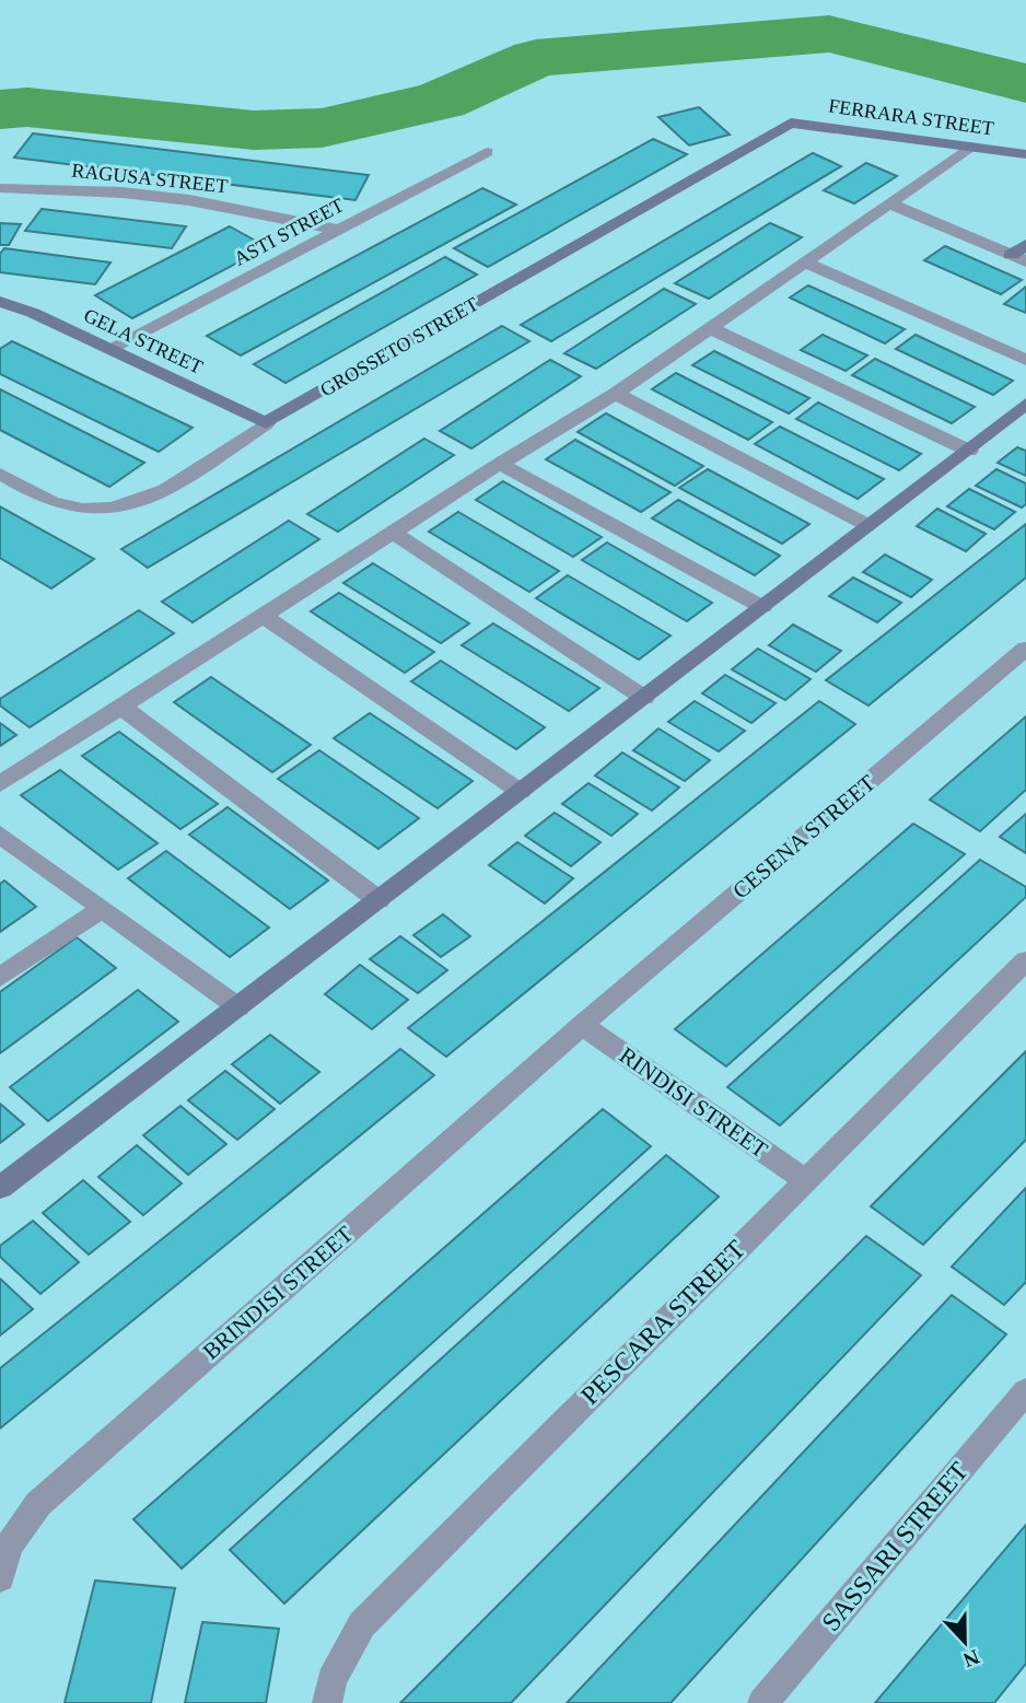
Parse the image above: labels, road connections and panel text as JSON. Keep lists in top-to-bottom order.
{
  "streets": {
    "street": [
      "FERRARA STREET",
      "RAGUSA STREET",
      "ASTI STREET",
      "GELA STREET",
      "GROSSETO STREET",
      "CESENA STREET",
      "RINDISI STREET",
      "BRINDISI STREET",
      "PESCARA STREET",
      "SASSARI STREET"
    ]
  },
  "crossings": [
    ["FERRARA STREET", "GROSSETO STREET"],
    ["RAGUSA STREET", "ASTI STREET"],
    ["ASTI STREET", "GELA STREET"],
    ["GELA STREET", "GROSSETO STREET"],
    ["CESENA STREET", "RINDISI STREET"],
    ["CESENA STREET", "BRINDISI STREET"],
    ["RINDISI STREET", "BRINDISI STREET"],
    ["RINDISI STREET", "PESCARA STREET"]
  ],
  "north": "bottom"
}
